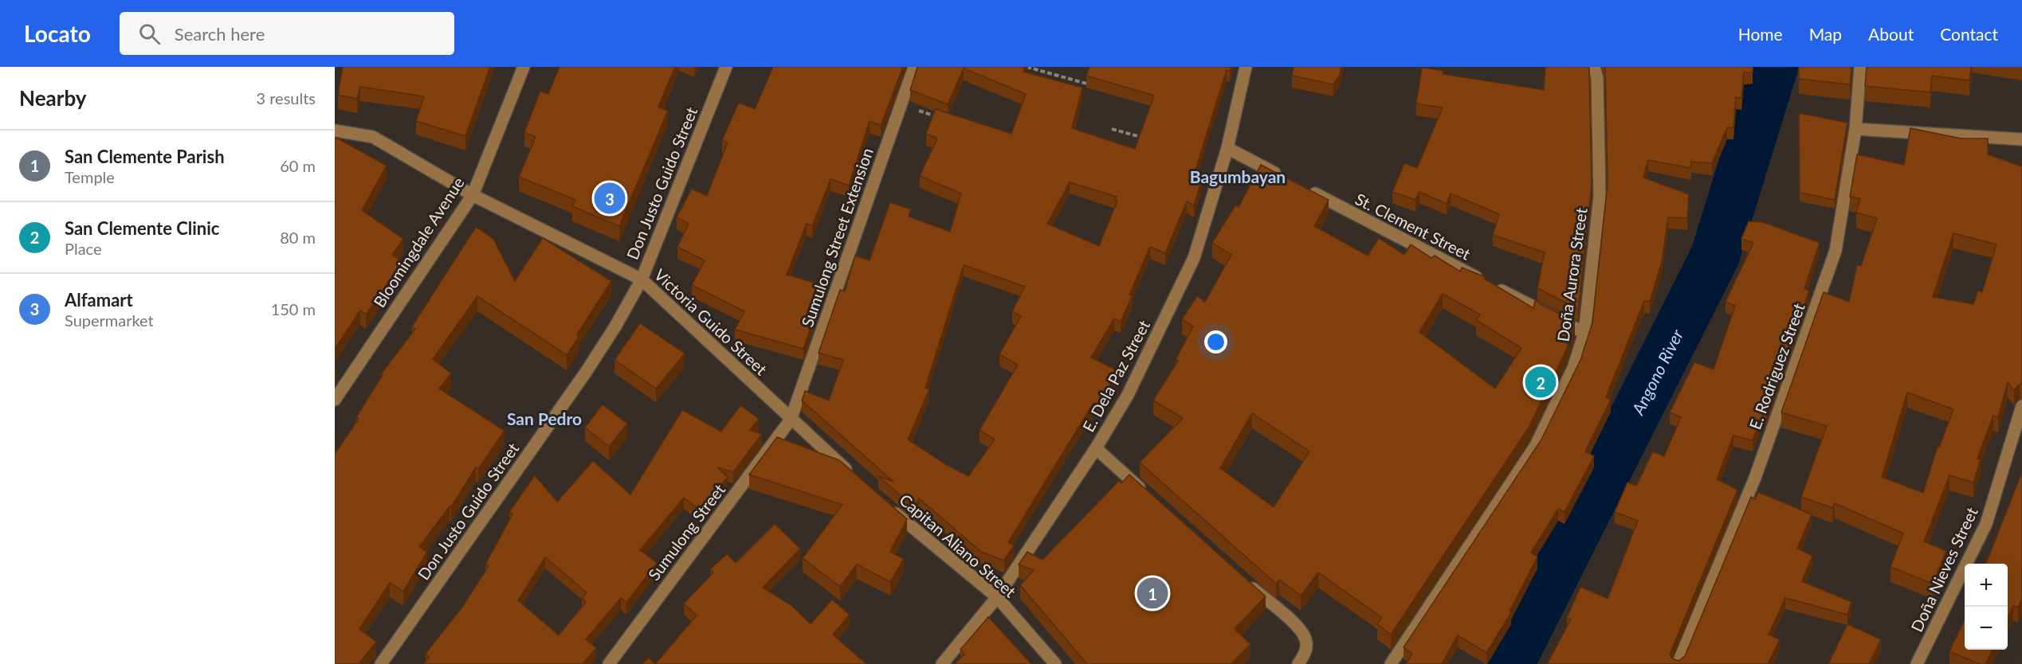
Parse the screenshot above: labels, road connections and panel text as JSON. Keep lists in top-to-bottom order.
{
  "streets": {
    "street": [
      "Don Justo Guido Street",
      "St. Clement Street",
      "Sumulong Street Extension",
      "Bloomingdale Avenue",
      "Doña Aurora Street",
      "Victoria Guido Street",
      "E. Rodriguez Street",
      "E. Dela Paz Street",
      "Sumulong Street",
      "Capitan Aliano Street",
      "Doña Nieves Street"
    ]
  },
  "crossings": [
    ["Don Justo Guido Street", "Victoria Guido Street"],
    ["St. Clement Street", "Doña Aurora Street"],
    ["Sumulong Street Extension", "Victoria Guido Street"],
    ["Sumulong Street Extension", "Sumulong Street"],
    ["Bloomingdale Avenue", "Victoria Guido Street"],
    ["Victoria Guido Street", "Sumulong Street"],
    ["E. Dela Paz Street", "Capitan Aliano Street"]
  ],
  "districts": ["Bagumbayan", "San Pedro"],
  "water": ["Angono River"],
  "page": {
    "header": "Locato",
    "search": "Search here",
    "nav": [
      "Home",
      "Map",
      "About",
      "Contact"
    ],
    "heading": ["Nearby", "3 results"],
    "list": [
      {
        "mark": "1",
        "name": "San Clemente Parish",
        "note": "Temple",
        "value": "60 m"
      },
      {
        "mark": "2",
        "name": "San Clemente Clinic",
        "note": "Place",
        "value": "80 m"
      },
      {
        "mark": "3",
        "name": "Alfamart",
        "note": "Supermarket",
        "value": "150 m"
      }
    ],
    "pins": ["3", "2", "1"],
    "map_buttons": ["+", "−"]
  }
}
